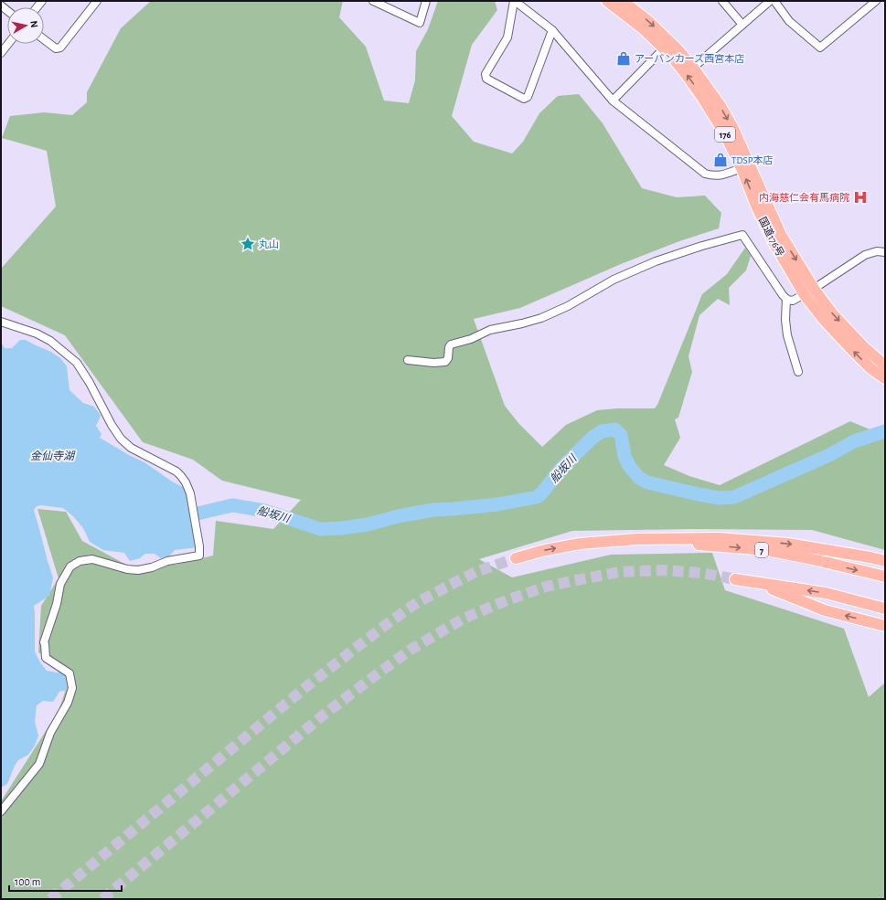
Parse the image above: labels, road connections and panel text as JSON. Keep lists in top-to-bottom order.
{
  "streets": {
    "highway": ["176", "国道176号", "7"]
  },
  "water": ["金仙寺湖", "船坂川"],
  "places": {
    "shop": ["アーバンカーズ西宮本店", "TDSP本店"],
    "hospital": ["内海慈仁会有馬病院"],
    "place": ["丸山"]
  },
  "scale_bar": "100 m",
  "north": "right"
}
